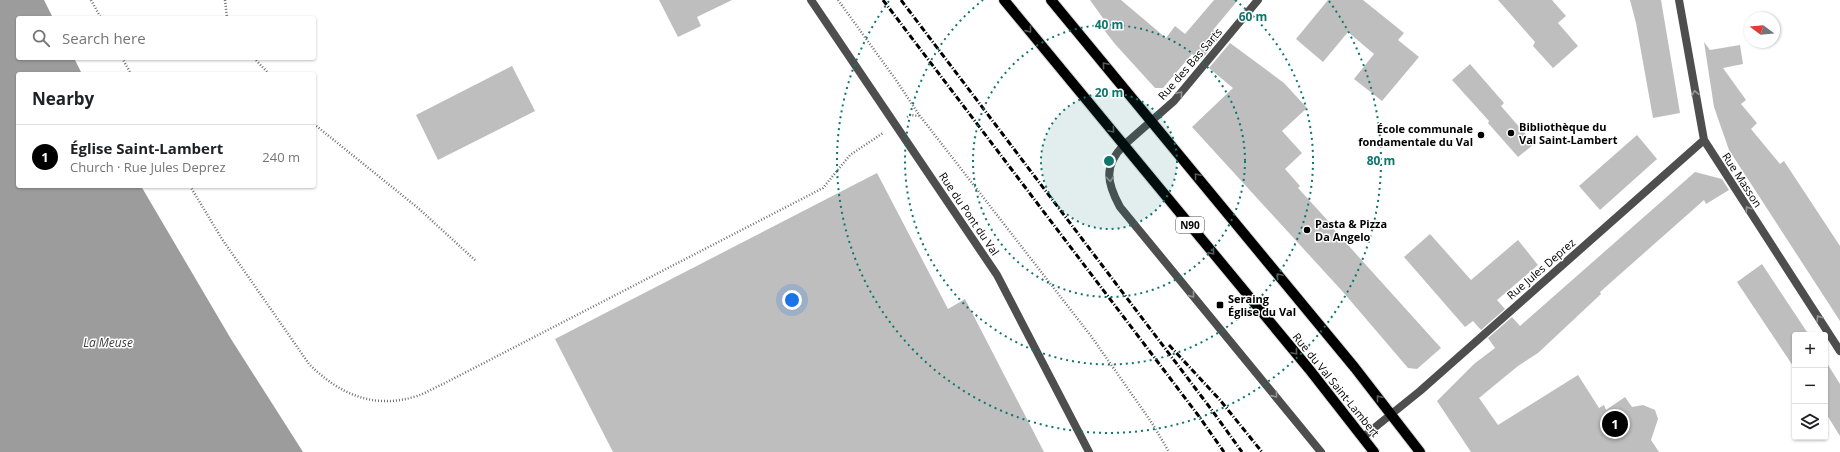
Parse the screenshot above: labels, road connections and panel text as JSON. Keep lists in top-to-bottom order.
{
  "streets": {
    "main road": ["N90", "Rue du Val Saint-Lambert"],
    "street": [
      "Rue des Bas Sarts",
      "Rue Masson",
      "Rue du Pont du Val",
      "Rue Jules Deprez"
    ]
  },
  "crossings": [
    ["Rue des Bas Sarts", "Rue du Val Saint-Lambert"],
    ["Rue Masson", "Rue Jules Deprez"],
    ["Rue Jules Deprez", "Rue du Val Saint-Lambert"]
  ],
  "one_way": ["Rue Masson"],
  "water": ["La Meuse"],
  "places": {
    "other": ["Bibliothèque du Val Saint-Lambert", "École communale fondamentale du Val", "Pasta & Pizza Da Angelo"],
    "transit": ["Seraing Église du Val"]
  },
  "north": "left",
  "page": {
    "search": "Search here",
    "heading": "Nearby",
    "list": [
      {
        "mark": "1",
        "name": "Église Saint-Lambert",
        "note": "Church · Rue Jules Deprez",
        "value": "240 m"
      }
    ],
    "map_buttons": ["+", "−"],
    "pins": "1"
  },
  "rings": [
    "60 m",
    "40 m",
    "20 m",
    "80 m"
  ]
}
